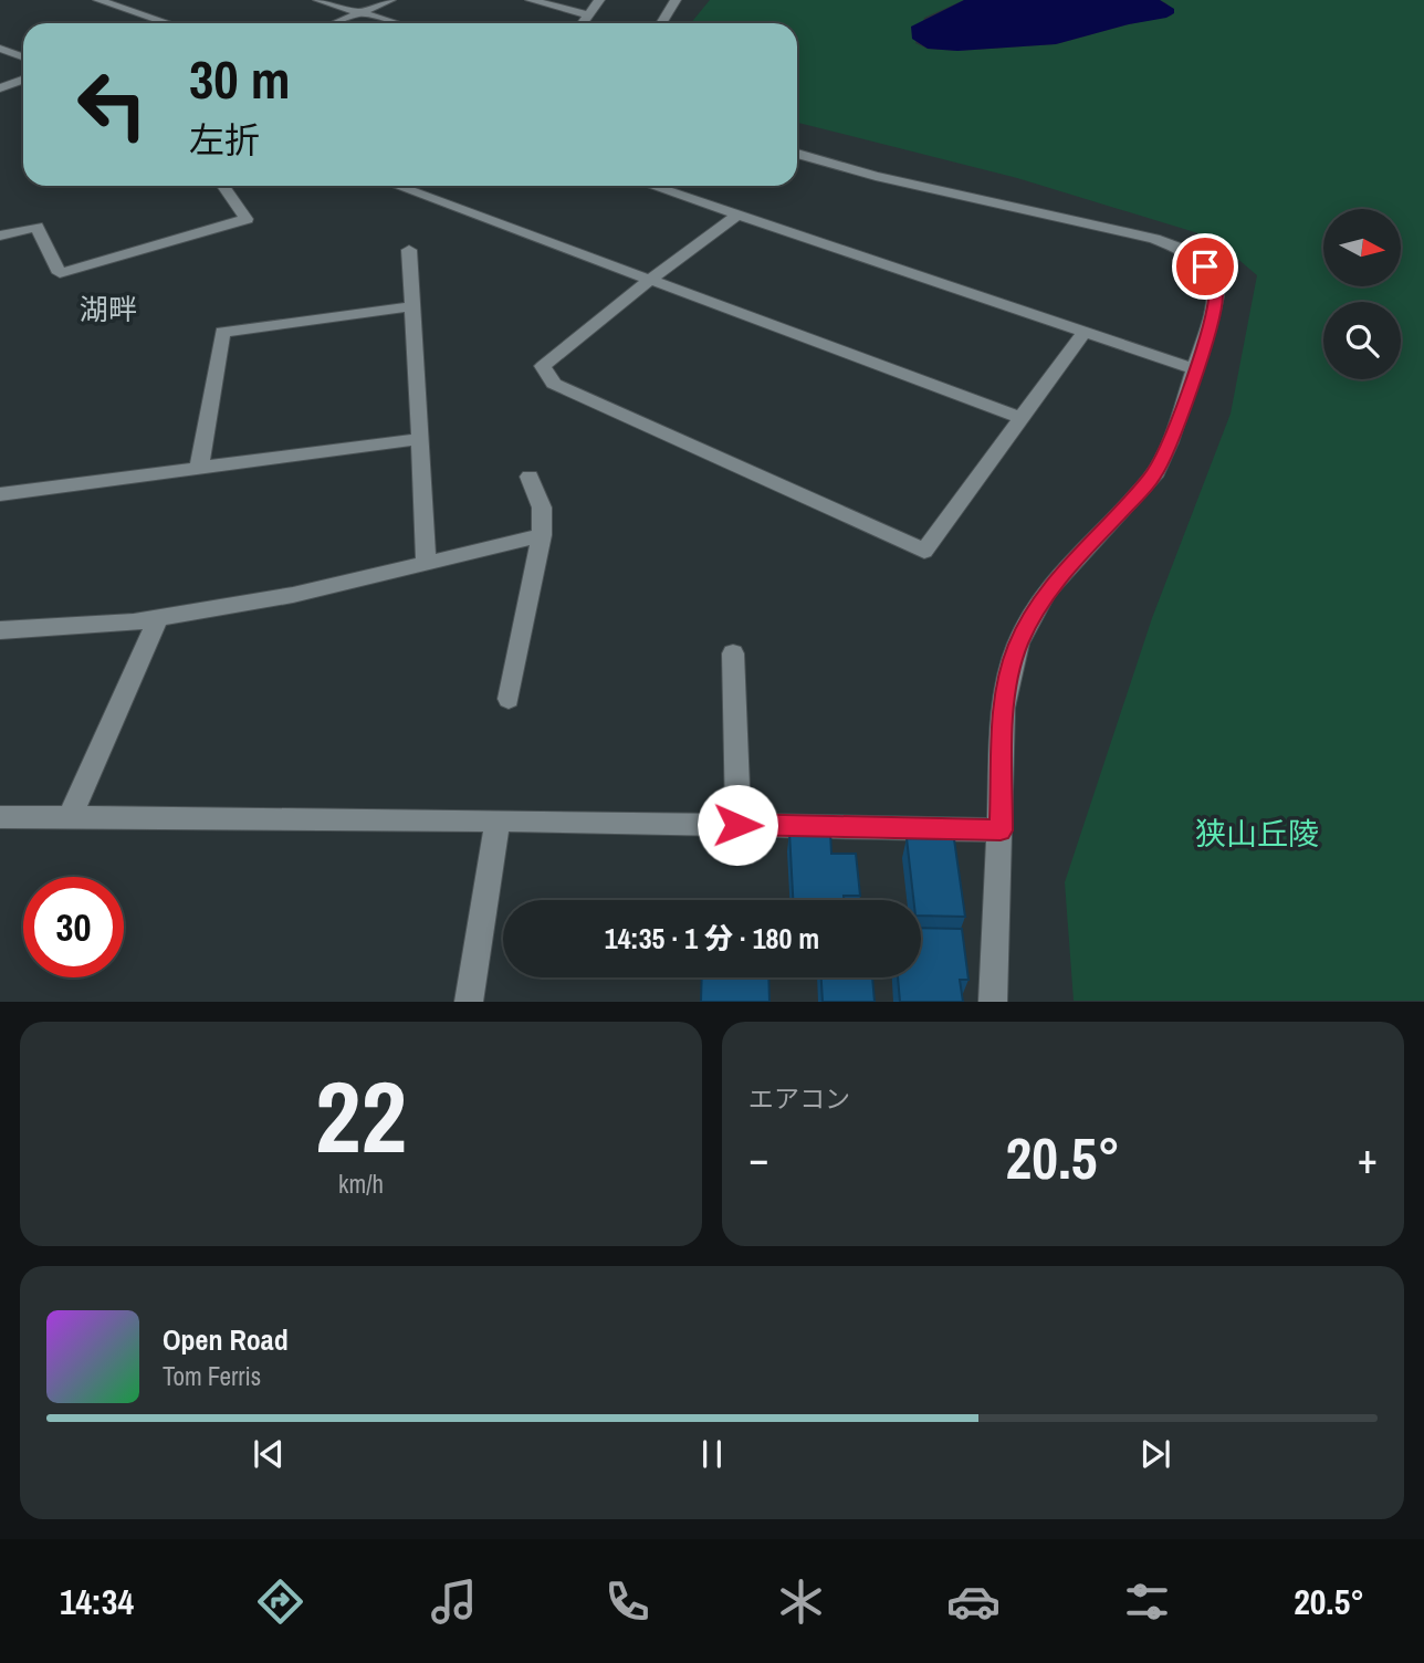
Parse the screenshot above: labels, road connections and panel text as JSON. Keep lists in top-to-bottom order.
{
  "districts": ["湖畔"],
  "parks": ["狭山丘陵"],
  "north": "right",
  "page": {
    "turn": ["30 m", "左折"],
    "limit": "30",
    "trip": "14:35 · 1 分 · 180 m",
    "tile": [
      ["22", "km/h"],
      "エアコン"
    ],
    "heat": ["−", "20.5°", "+"],
    "song": ["Open Road", "Tom Ferris"],
    "tabs": ["14:34", "20.5°"]
  }
}
